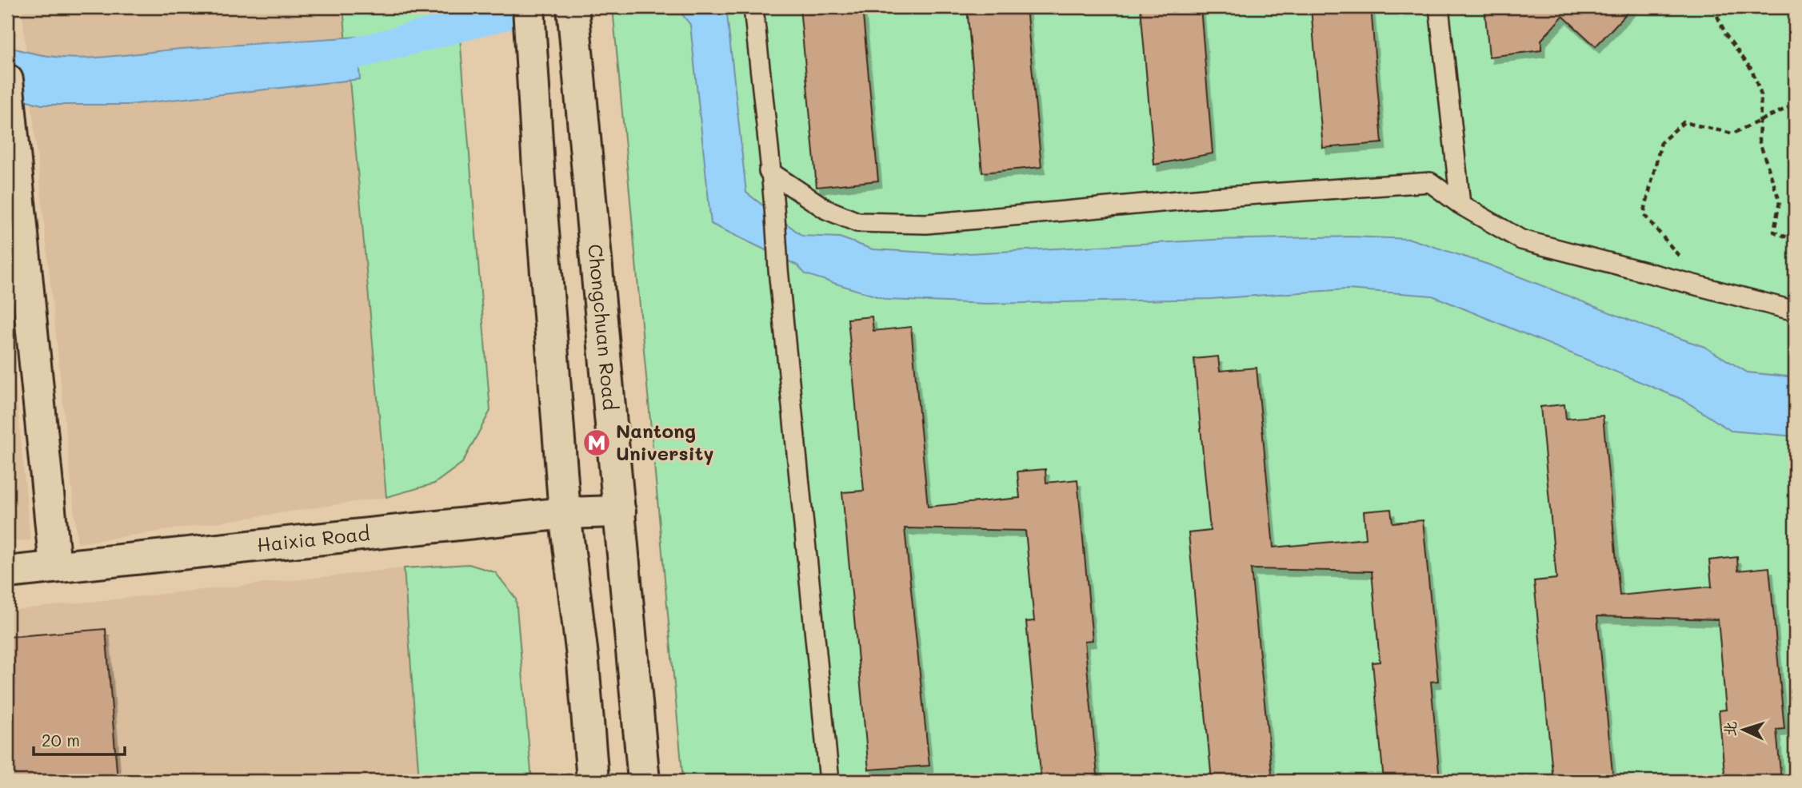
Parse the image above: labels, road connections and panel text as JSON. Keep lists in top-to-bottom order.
{
  "streets": {
    "main road": ["Chongchuan Road", "Haixia Road"]
  },
  "crossings": [
    ["Chongchuan Road", "Haixia Road"]
  ],
  "places": {
    "metro station": ["Nantong University"]
  },
  "scale_bar": "20 m",
  "north": "left"
}
